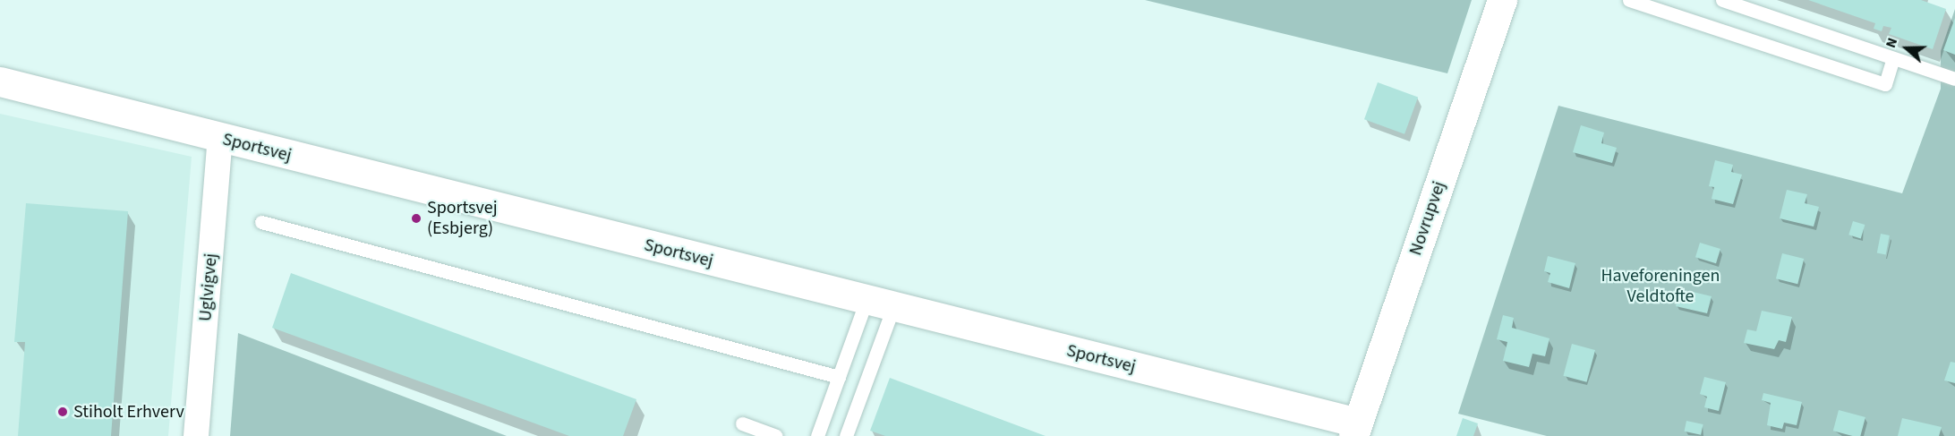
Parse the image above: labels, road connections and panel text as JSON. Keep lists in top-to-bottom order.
{
  "streets": {
    "street": ["Sportsvej", "Novrupvej", "Uglvigvej"]
  },
  "crossings": [
    ["Sportsvej", "Novrupvej"],
    ["Sportsvej", "Uglvigvej"]
  ],
  "parks": ["Haveforeningen Veldtofte"],
  "places": ["Sportsvej (Esbjerg)", "Stiholt Erhverv"],
  "north": "left"
}
